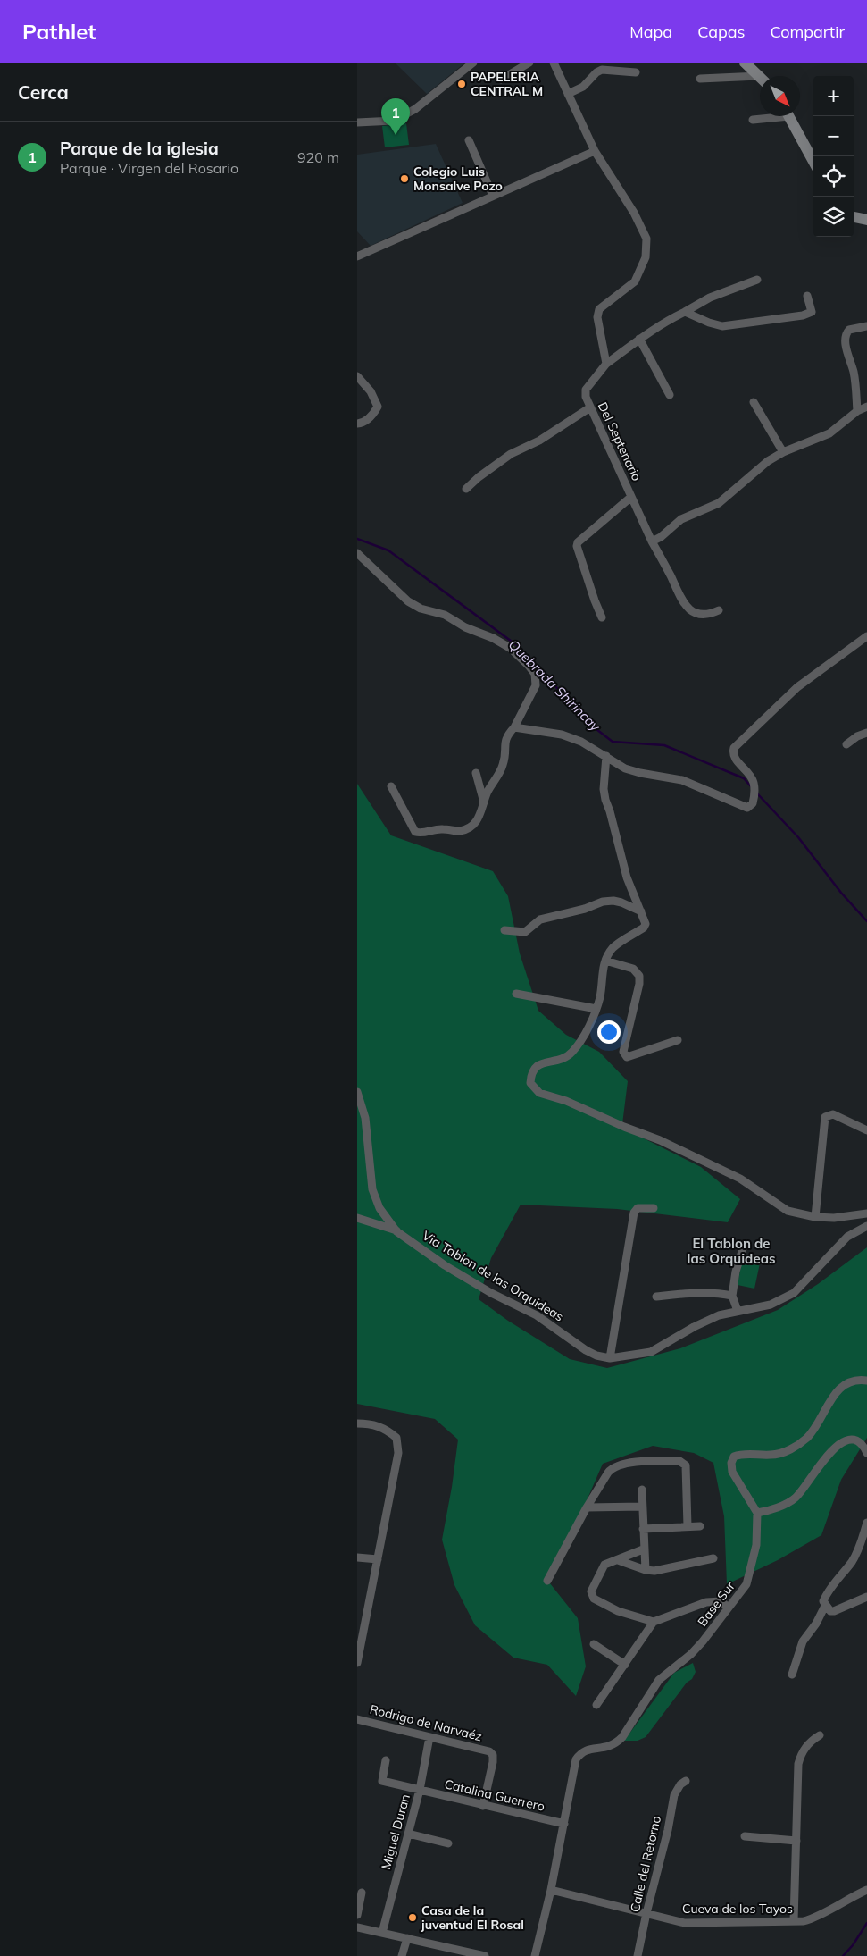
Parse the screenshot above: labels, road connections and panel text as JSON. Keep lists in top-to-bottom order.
{
  "streets": {
    "street": [
      "Del Septenario",
      "Via Tablon de las Orquideas",
      "Base Sur",
      "Rodrigo de Narvaéz",
      "Catalina Guerrero",
      "Miguel Duran",
      "Calle del Retorno",
      "Cueva de los Tayos"
    ]
  },
  "crossings": [
    ["Base Sur", "Catalina Guerrero"],
    ["Base Sur", "Cueva de los Tayos"],
    ["Rodrigo de Narvaéz", "Catalina Guerrero"],
    ["Rodrigo de Narvaéz", "Miguel Duran"],
    ["Catalina Guerrero", "Miguel Duran"],
    ["Calle del Retorno", "Cueva de los Tayos"]
  ],
  "districts": ["El Tablon de las Orquideas"],
  "water": ["Quebrada Shirincay"],
  "places": ["PAPELERIA CENTRAL M", "Colegio Luis Monsalve Pozo", "Casa de la juventud El Rosal"],
  "north": "bottom right",
  "page": {
    "header": "Pathlet",
    "nav": ["Mapa", "Capas", "Compartir"],
    "heading": "Cerca",
    "map_buttons": ["+", "−"],
    "pins": "1",
    "list": [
      {
        "mark": "1",
        "name": "Parque de la iglesia",
        "note": "Parque · Virgen del Rosario",
        "value": "920 m"
      }
    ]
  }
}
